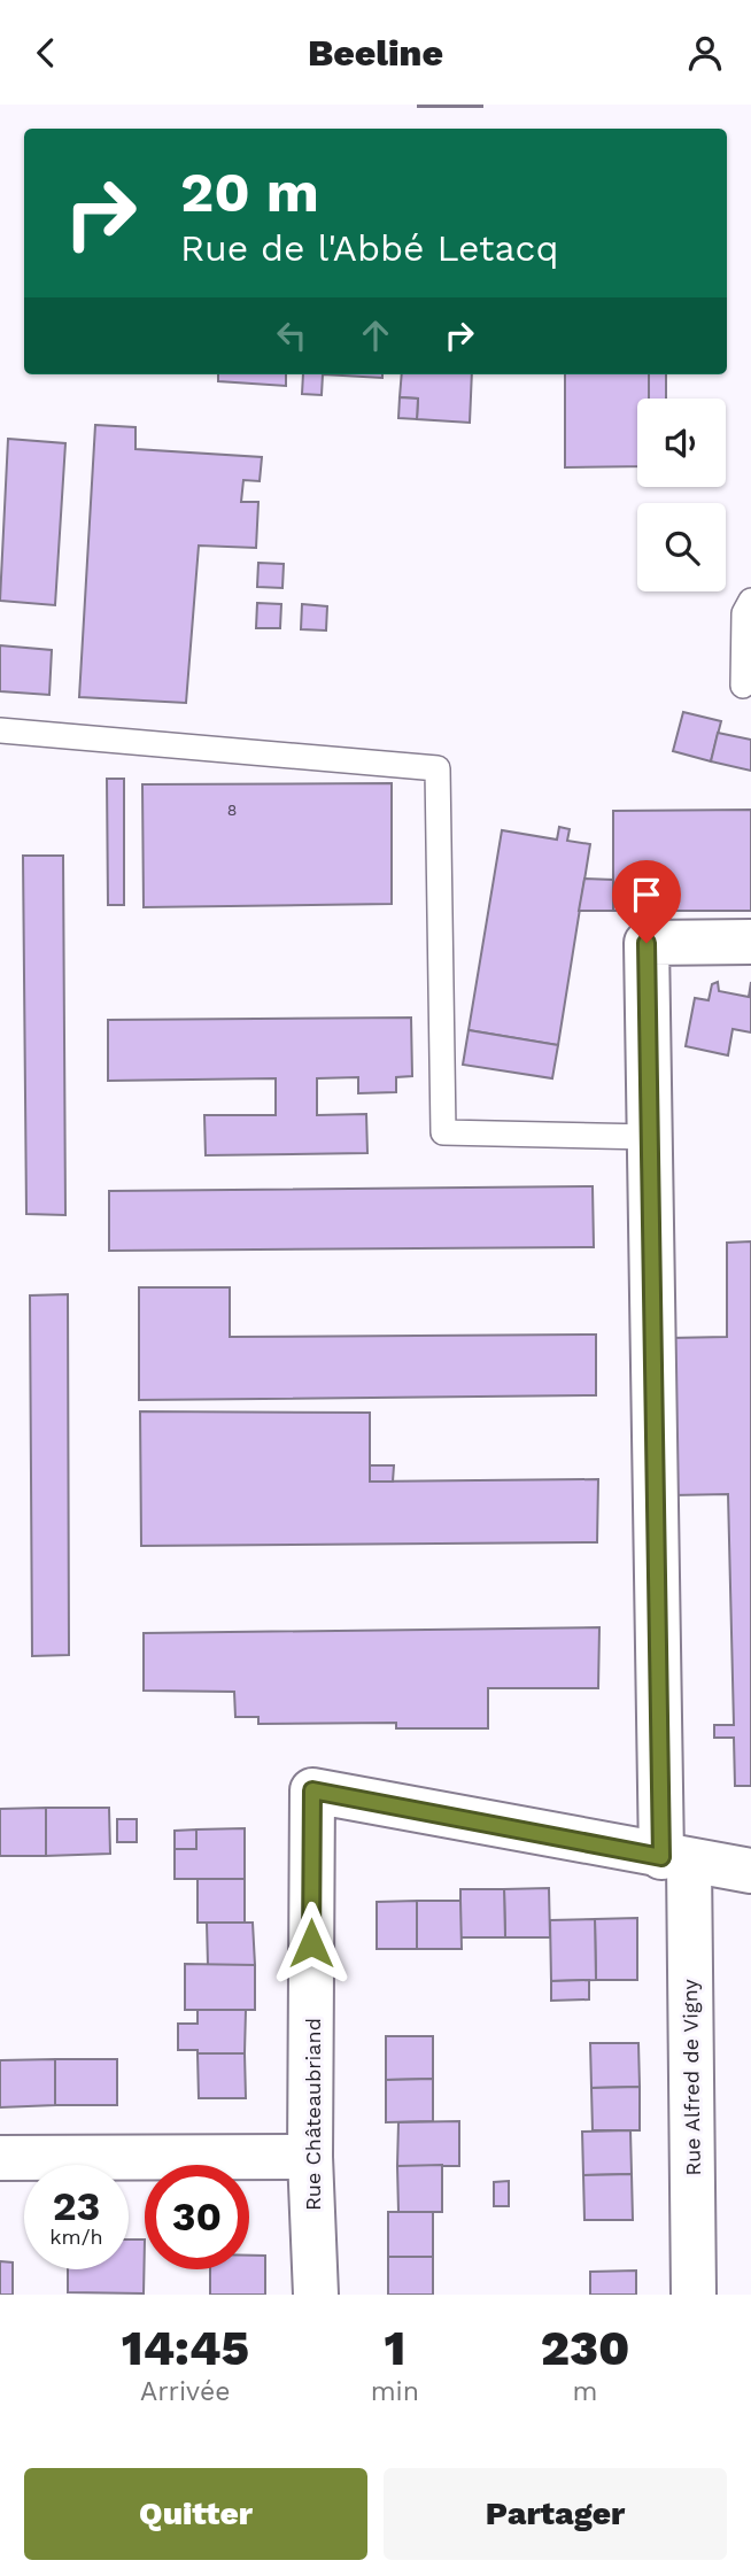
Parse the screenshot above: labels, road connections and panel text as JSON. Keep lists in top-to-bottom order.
{
  "streets": {
    "street": ["Rue Alfred de Vigny", "Rue Châteaubriand"]
  },
  "crossings": [
    ["Rue Alfred de Vigny", "Rue Châteaubriand"]
  ],
  "house_numbers": ["8"],
  "page": {
    "header": "Beeline",
    "turn": ["20 m", "Rue de l'Abbé Letacq"],
    "speed": "23 km/h",
    "limit": "30",
    "eta": [
      "14:45",
      "Arrivée",
      "1",
      "min",
      "230",
      "m"
    ],
    "buttons": ["Quitter", "Partager"]
  }
}
